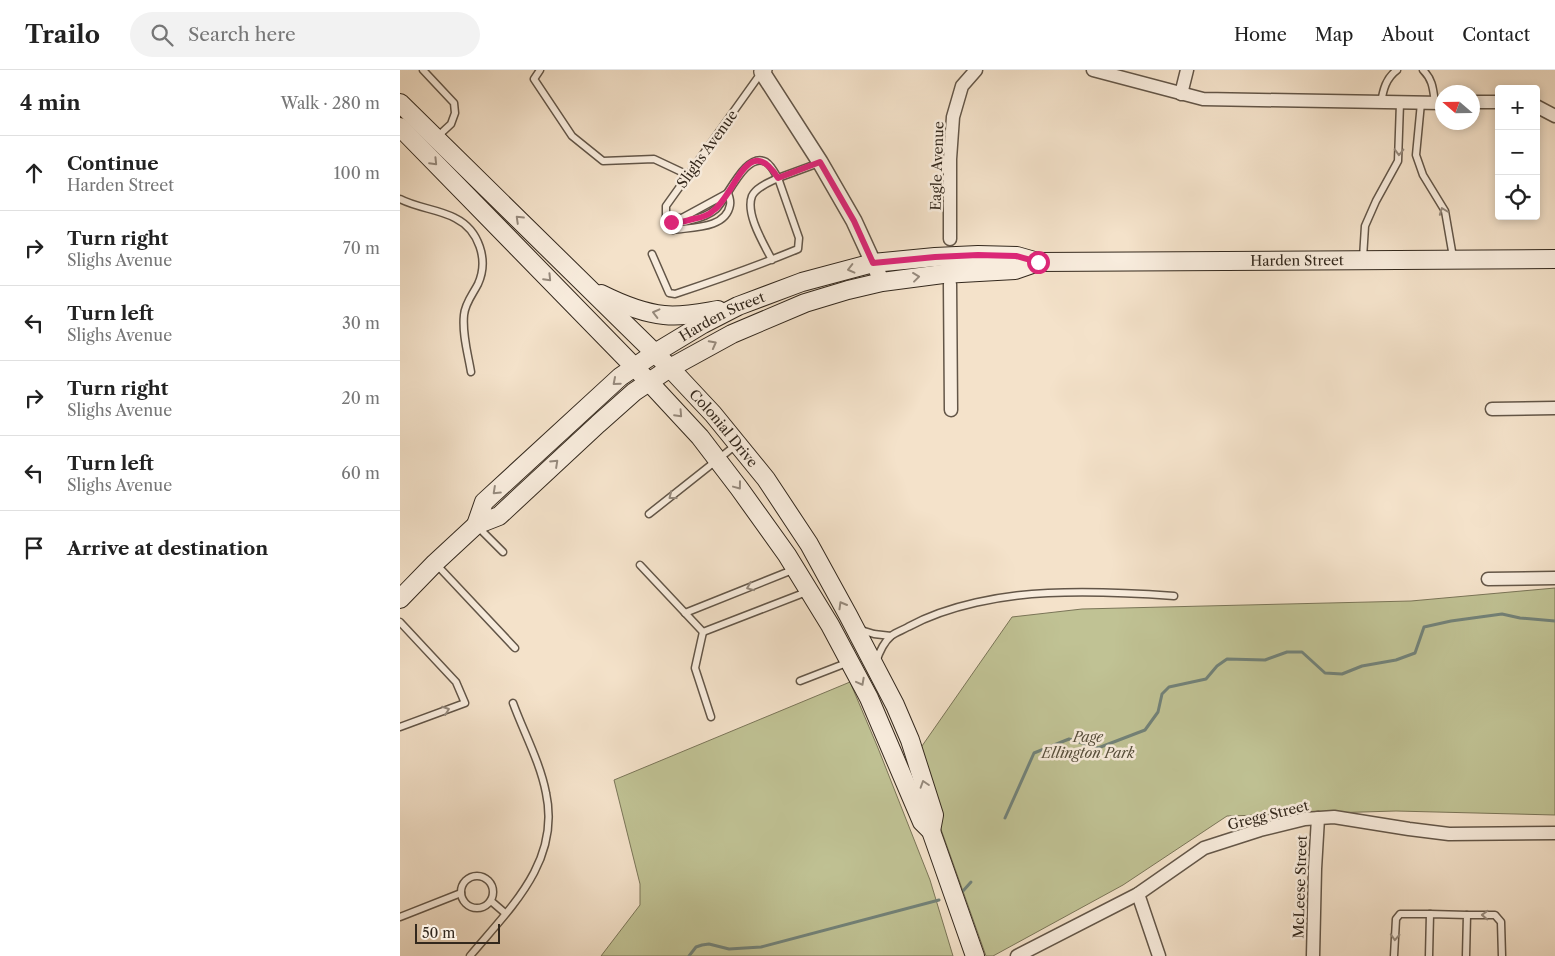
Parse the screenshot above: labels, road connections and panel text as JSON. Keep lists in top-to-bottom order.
{
  "streets": {
    "main road": ["Harden Street", "Colonial Drive"],
    "street": [
      "Slighs Avenue",
      "Eagle Avenue",
      "Gregg Street",
      "McLeese Street"
    ]
  },
  "crossings": [
    ["Slighs Avenue", "Harden Street"],
    ["Harden Street", "Colonial Drive"],
    ["Gregg Street", "McLeese Street"]
  ],
  "parks": ["Page Ellington Park"],
  "scale_bar": "50 m",
  "north": "left",
  "page": {
    "header": "Trailo",
    "search": "Search here",
    "nav": [
      "Home",
      "Map",
      "About",
      "Contact"
    ],
    "heading": ["4 min", "Walk · 280 m"],
    "map_buttons": ["+", "−"],
    "list": [
      ["Continue", "Harden Street", "100 m"],
      ["Turn right", "Slighs Avenue", "70 m"],
      ["Turn left", "Slighs Avenue", "30 m"],
      ["Turn right", "Slighs Avenue", "20 m"],
      ["Turn left", "Slighs Avenue", "60 m"],
      "Arrive at destination"
    ],
    "scale": "50 m"
  }
}
